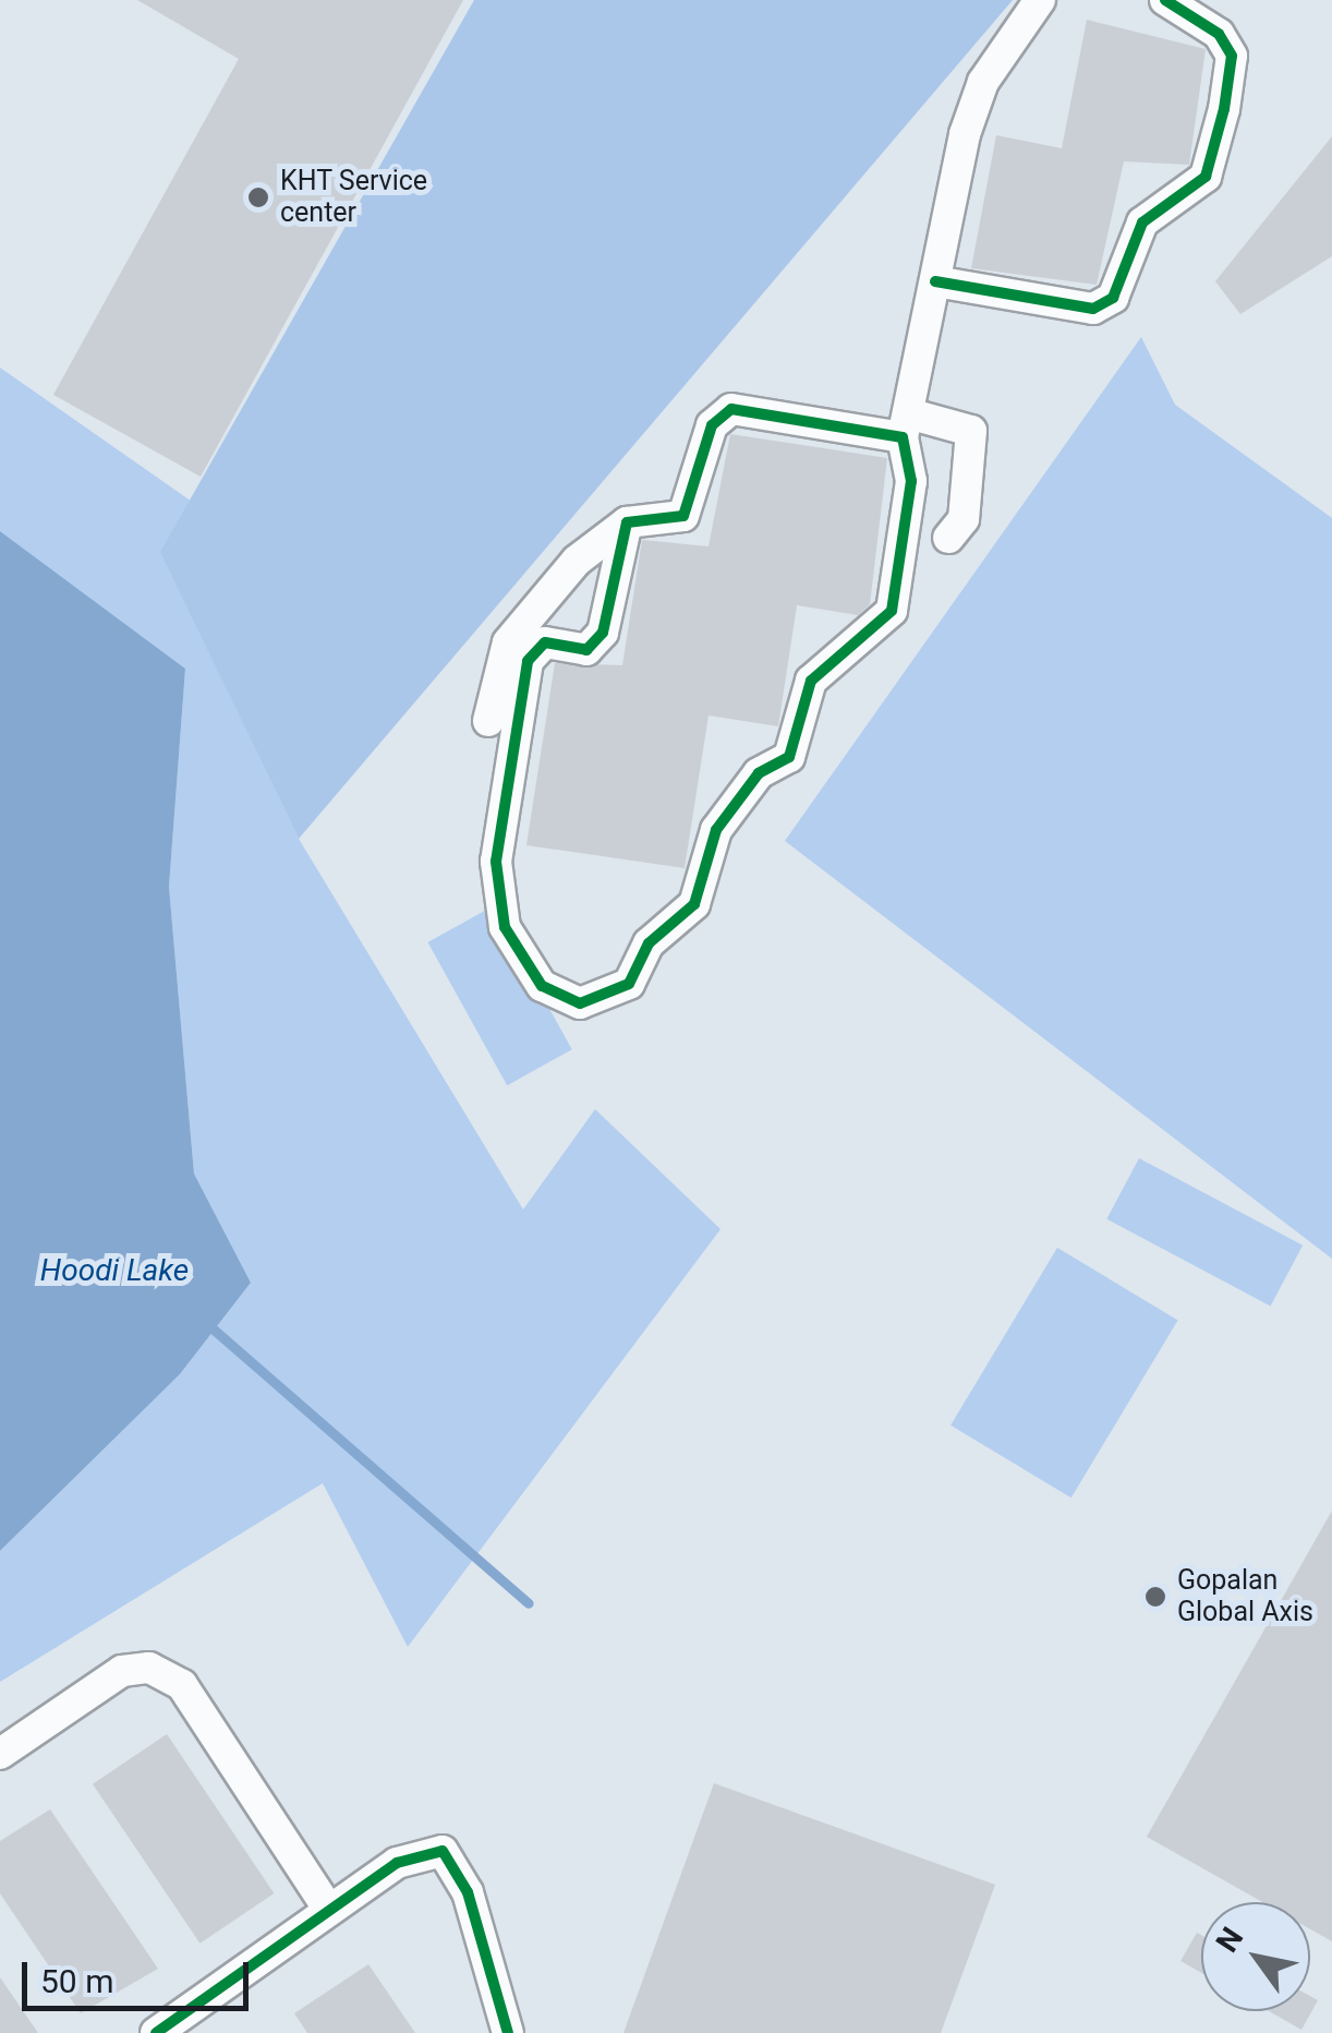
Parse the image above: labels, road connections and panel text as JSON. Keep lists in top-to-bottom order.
{
  "water": ["Hoodi Lake"],
  "places": ["KHT Service center", "Gopalan Global Axis"],
  "scale_bar": "50 m",
  "north": "top left"
}
